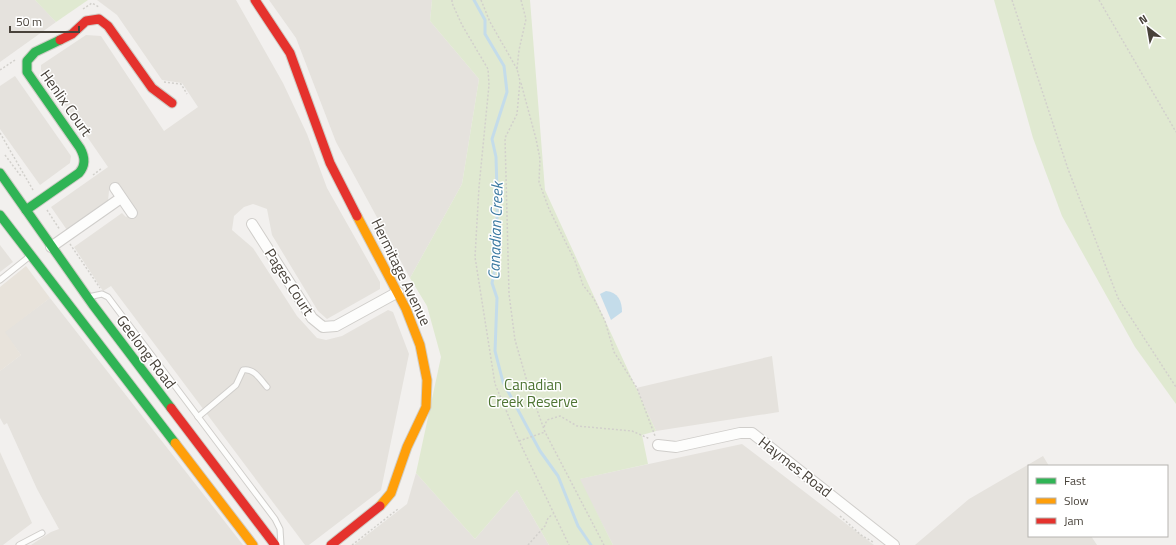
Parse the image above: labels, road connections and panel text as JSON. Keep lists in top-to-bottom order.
{
  "streets": {
    "street": [
      "Henlix Court",
      "Hermitage Avenue",
      "Pages Court",
      "Geelong Road",
      "Haymes Road"
    ]
  },
  "crossings": [
    ["Henlix Court", "Geelong Road"],
    ["Hermitage Avenue", "Pages Court"]
  ],
  "water": ["Canadian Creek"],
  "parks": ["Canadian Creek Reserve"],
  "legend": ["Fast", "Slow", "Jam"],
  "scale_bar": "50 m",
  "north": "top left"
}
